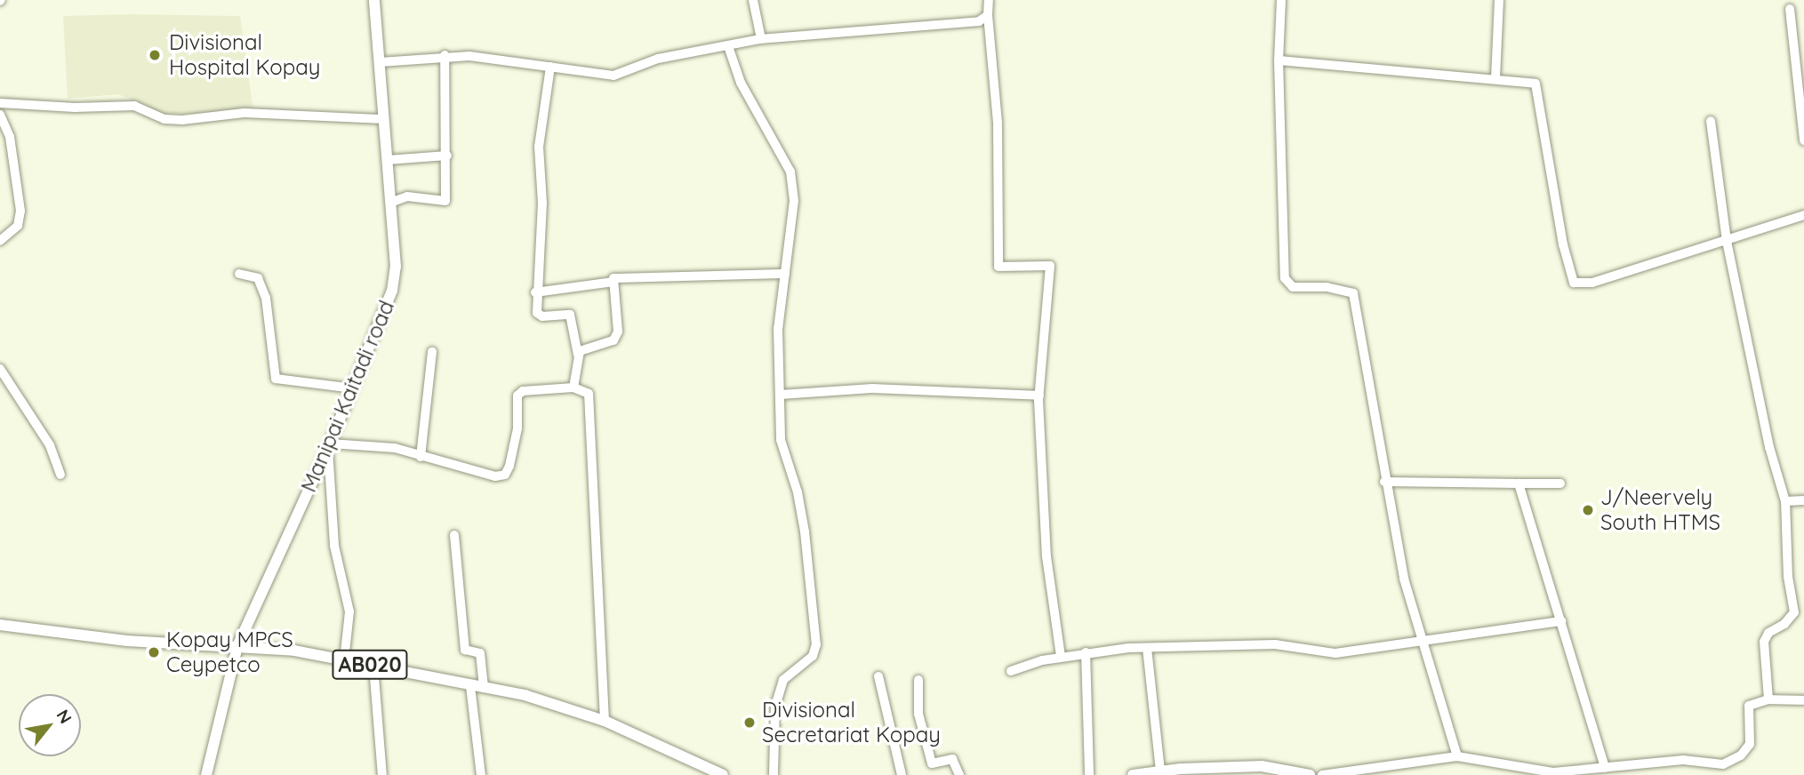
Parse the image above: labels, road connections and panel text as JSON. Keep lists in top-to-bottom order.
{
  "streets": {
    "main road": ["Manipai Kaitadi road", "AB020"]
  },
  "crossings": [
    ["Manipai Kaitadi road", "AB020"]
  ],
  "places": [
    "Divisional Hospital Kopay",
    "J/Neervely South HTMS",
    "Kopay MPCS Ceypetco",
    "Divisional Secretariat Kopay"
  ],
  "north": "top right"
}
